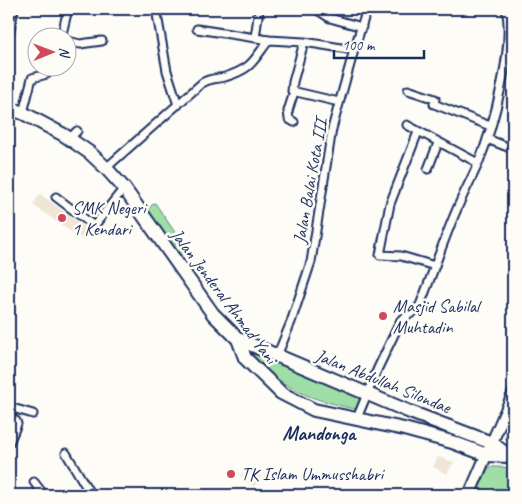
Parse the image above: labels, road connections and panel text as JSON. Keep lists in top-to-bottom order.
{
  "streets": {
    "highway": ["Jalan Jenderal Ahmad Yani", "Jalan Abdullah Silondae"],
    "street": ["Jalan Balai Kota III"]
  },
  "crossings": [
    ["Jalan Balai Kota III", "Jalan Abdullah Silondae"],
    ["Jalan Jenderal Ahmad Yani", "Jalan Abdullah Silondae"]
  ],
  "districts": ["Mandonga"],
  "places": ["SMK Negeri 1 Kendari", "Masjid Sabilal Muhtadin", "TK Islam Ummusshabri"],
  "scale_bar": "100 m",
  "north": "right"
}
